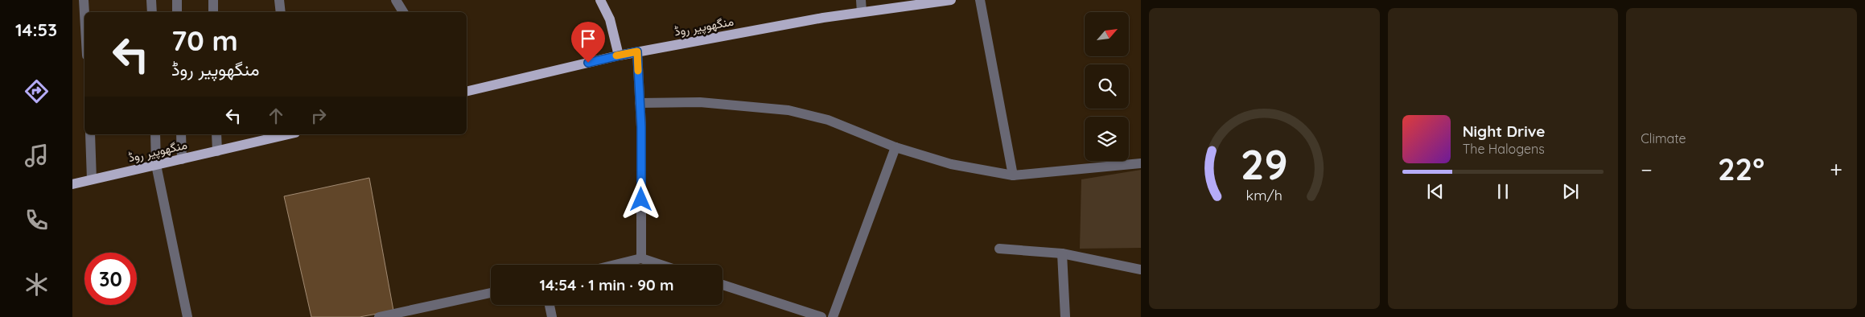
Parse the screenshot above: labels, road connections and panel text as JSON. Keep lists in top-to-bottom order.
{
  "streets": {
    "main road": ["منگھوپیر روڈ"]
  },
  "north": "top right",
  "page": {
    "tabs": "14:53",
    "tile": "Climate",
    "turn": ["70 m", "منگھوپیر روڈ"],
    "song": ["Night Drive", "The Halogens"],
    "heat": ["−", "22°", "+"],
    "limit": "30",
    "trip": "14:54 · 1 min · 90 m",
    "gauge": ["29", "km/h"]
  }
}
